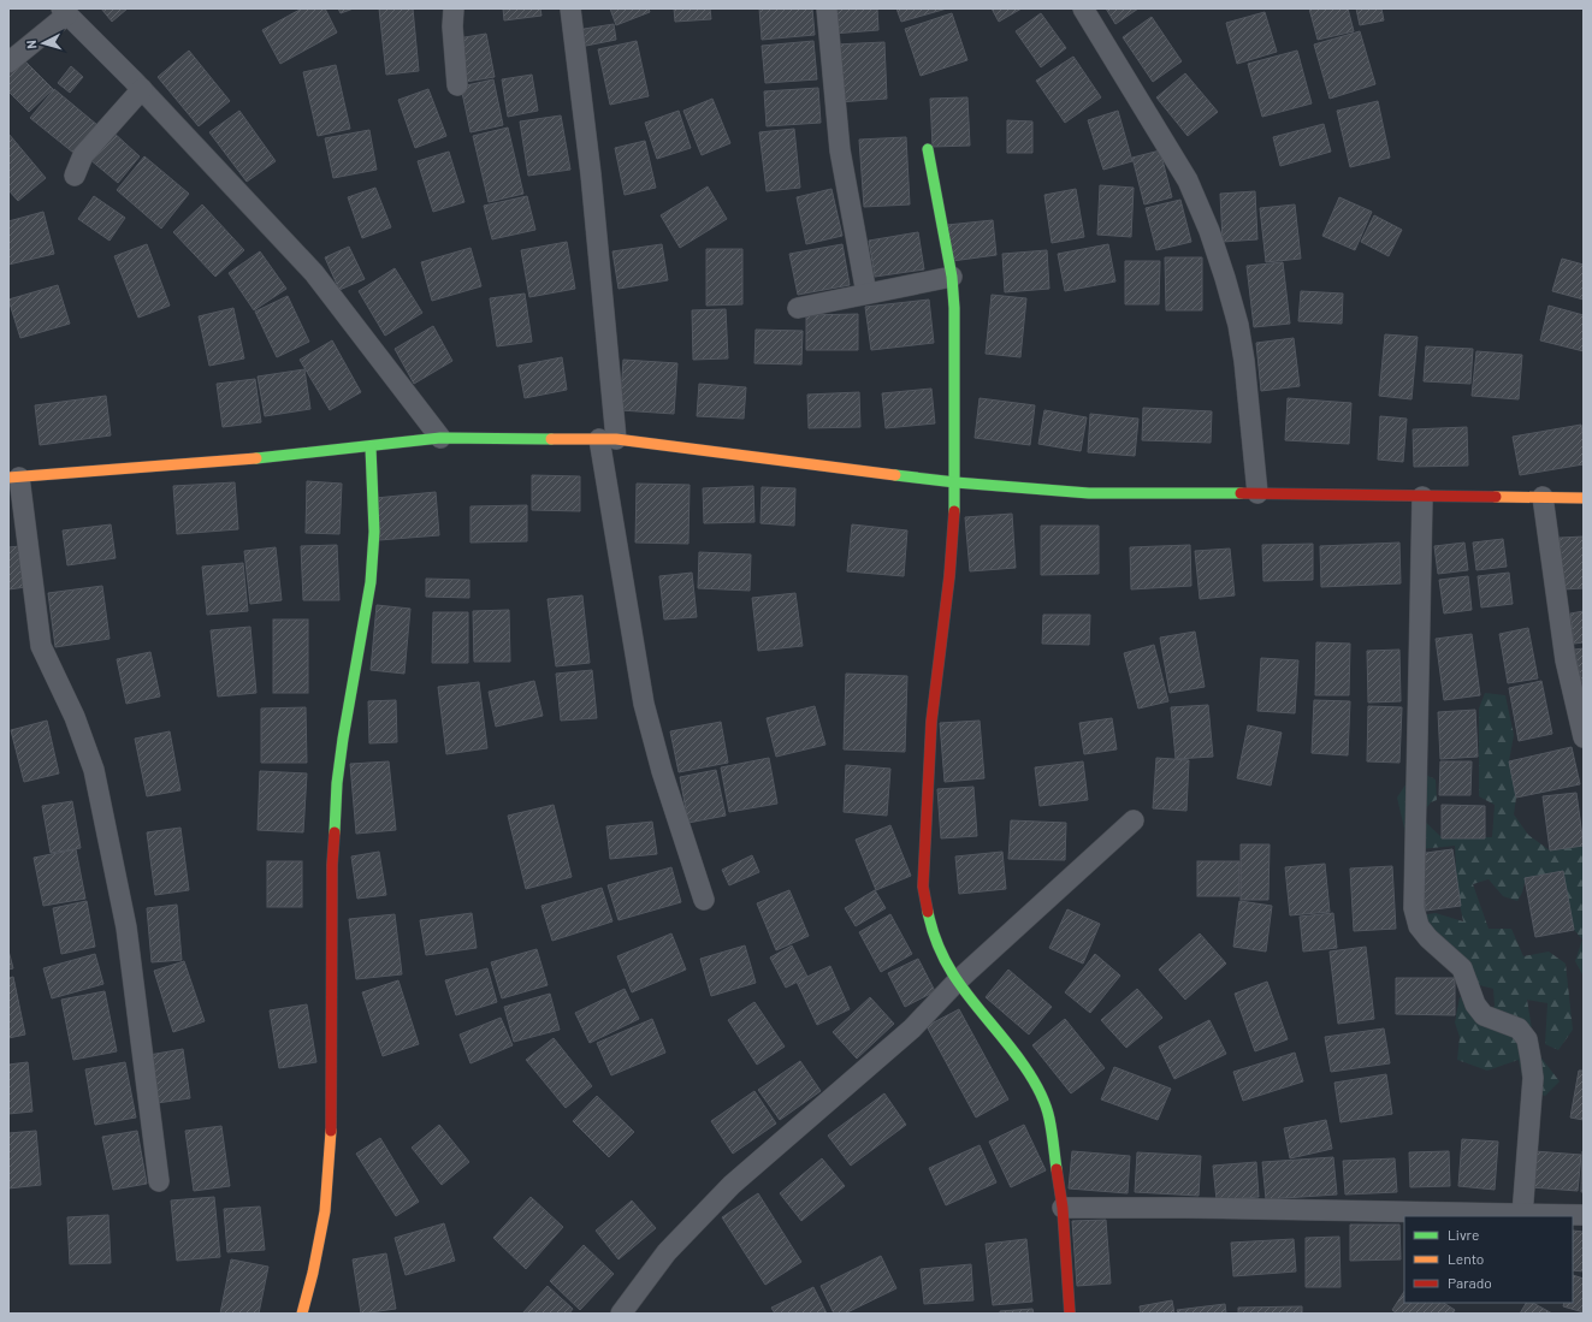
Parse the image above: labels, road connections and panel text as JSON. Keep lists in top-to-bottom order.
{
  "legend": ["Livre", "Lento", "Parado"],
  "north": "left"
}
